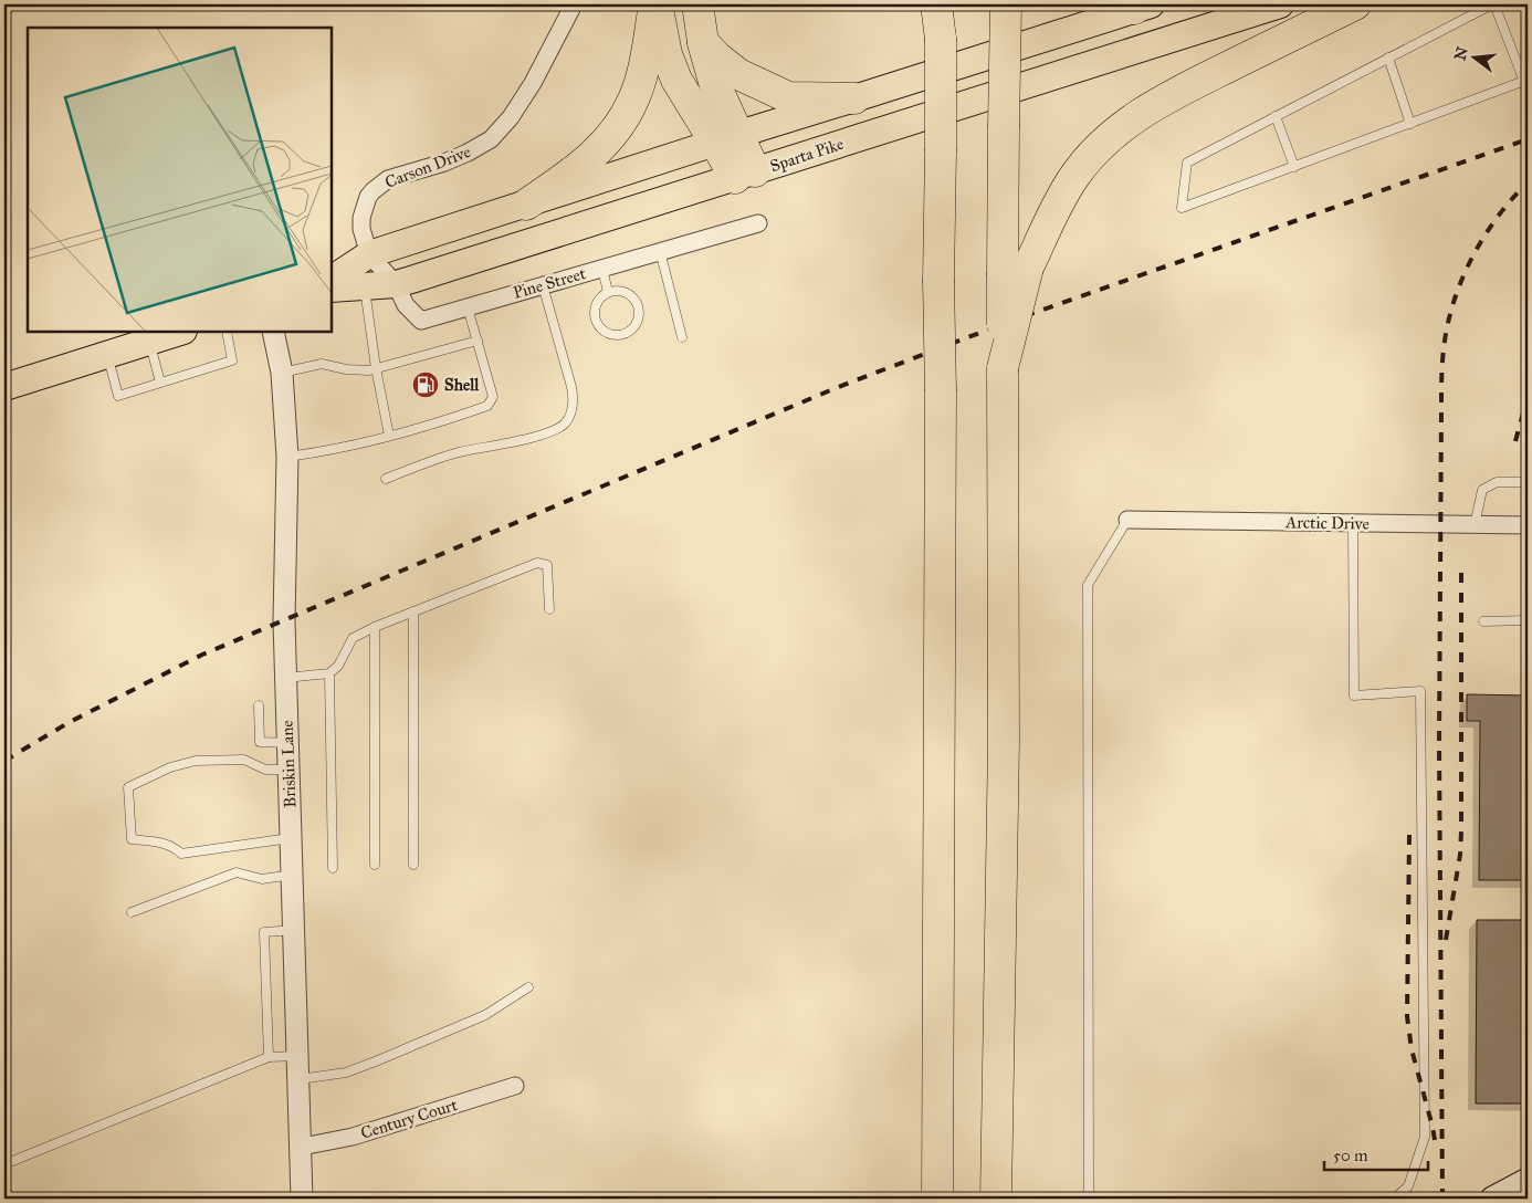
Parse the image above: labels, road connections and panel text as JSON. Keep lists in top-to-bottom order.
{
  "streets": {
    "main road": ["Sparta Pike"],
    "street": [
      "Carson Drive",
      "Pine Street",
      "Arctic Drive",
      "Briskin Lane",
      "Century Court"
    ]
  },
  "crossings": [
    ["Sparta Pike", "Carson Drive"],
    ["Sparta Pike", "Pine Street"],
    ["Carson Drive", "Pine Street"],
    ["Briskin Lane", "Century Court"]
  ],
  "places": {
    "fuel station": ["Shell"]
  },
  "scale_bar": "50 m",
  "north": "left"
}
